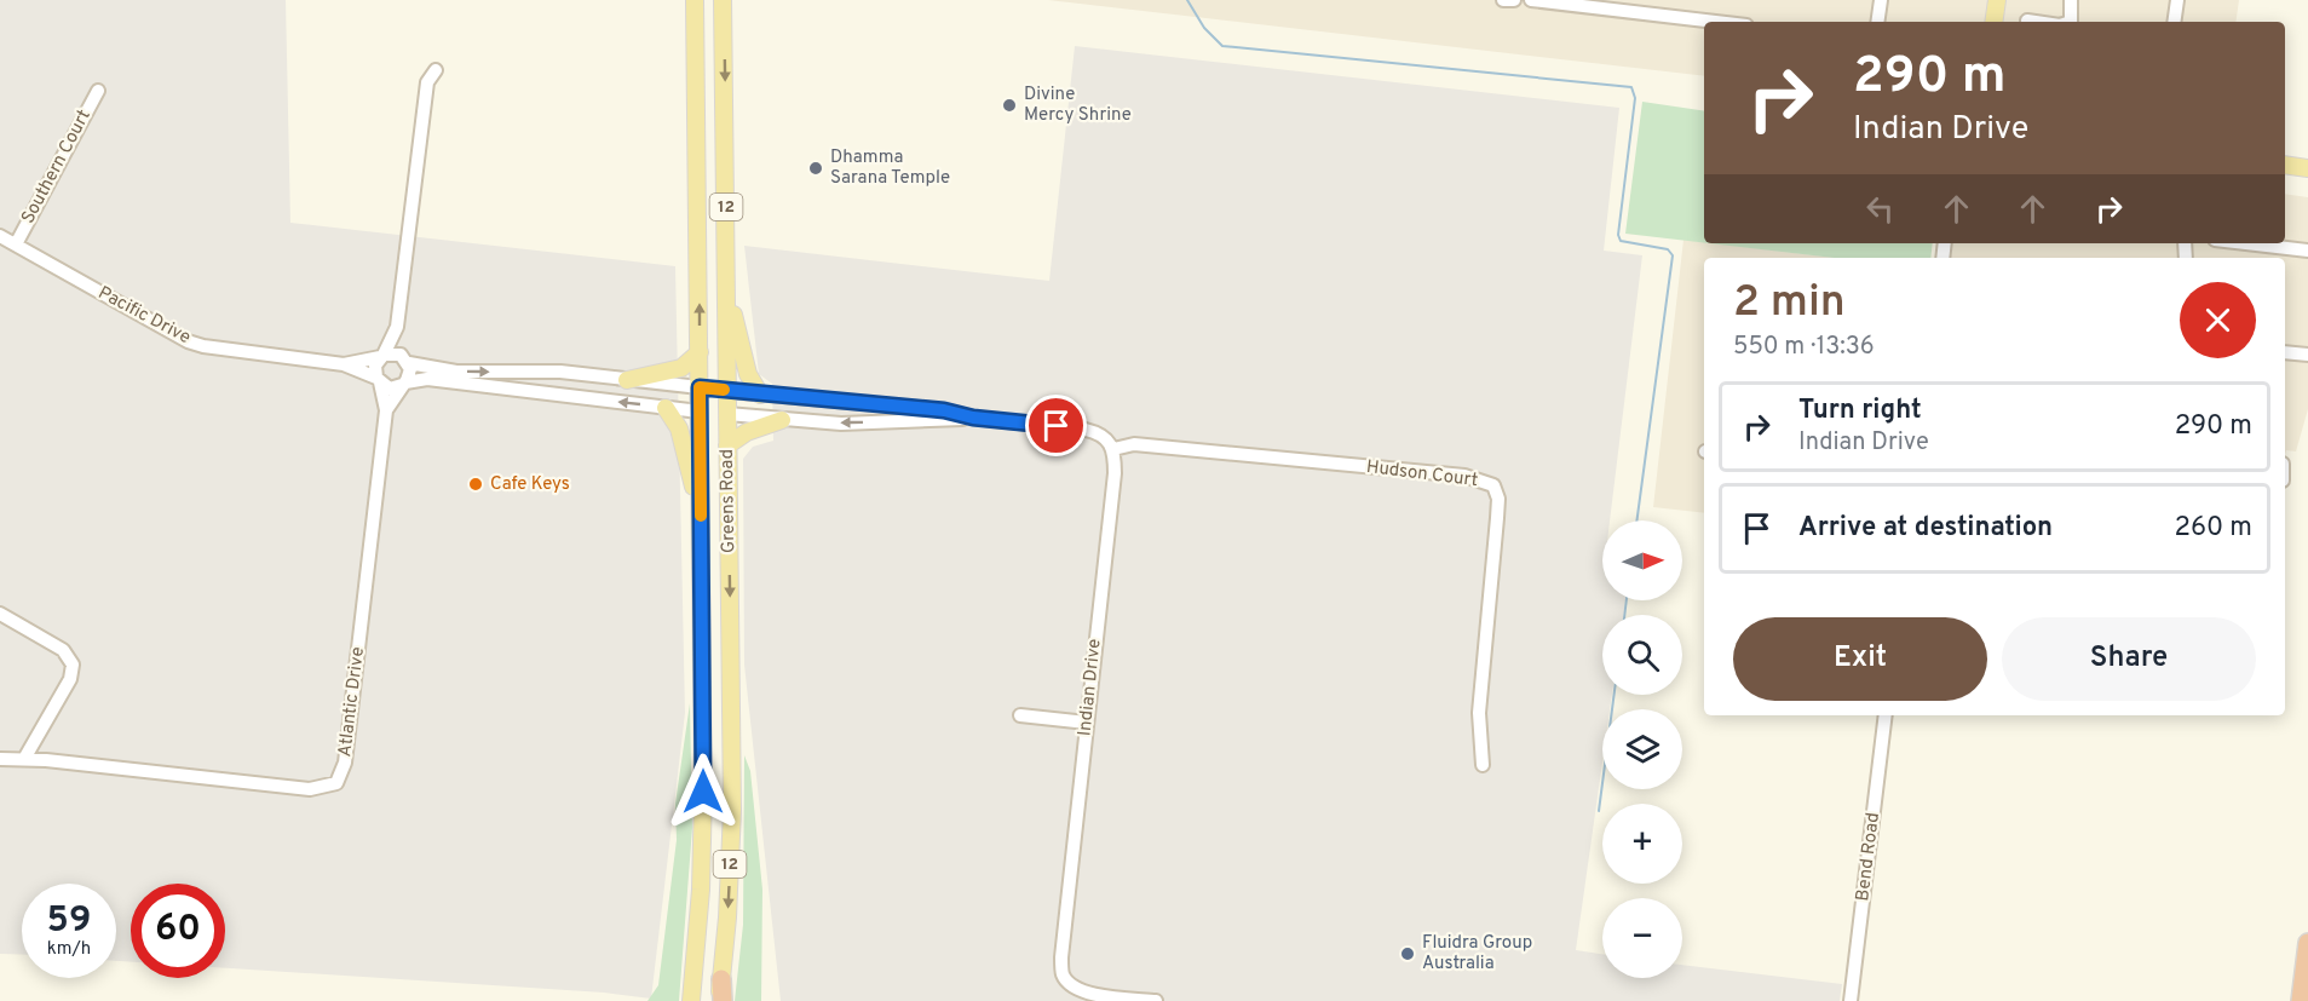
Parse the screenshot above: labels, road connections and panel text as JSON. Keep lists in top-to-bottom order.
{
  "streets": {
    "main road": ["12", "Greens Road"],
    "street": [
      "Southern Court",
      "Pacific Drive",
      "Hudson Court",
      "Indian Drive",
      "Atlantic Drive",
      "Bend Road"
    ]
  },
  "crossings": [
    ["Southern Court", "Pacific Drive"],
    ["Pacific Drive", "Atlantic Drive"],
    ["Hudson Court", "Indian Drive"]
  ],
  "places": [
    "Divine Mercy Shrine",
    "Dhamma Sarana Temple",
    "Cafe Keys",
    "Fluidra Group Australia"
  ],
  "north": "right",
  "page": {
    "turn": ["290 m", "Indian Drive"],
    "heading": ["2 min", "550 m · 13:36"],
    "list": [
      {
        "name": "Turn right",
        "note": "Indian Drive",
        "value": "290 m"
      },
      {
        "name": "Arrive at destination",
        "value": "260 m"
      }
    ],
    "map_buttons": ["+", "−"],
    "buttons": ["Exit", "Share"],
    "speed": "59 km/h",
    "limit": "60"
  }
}
